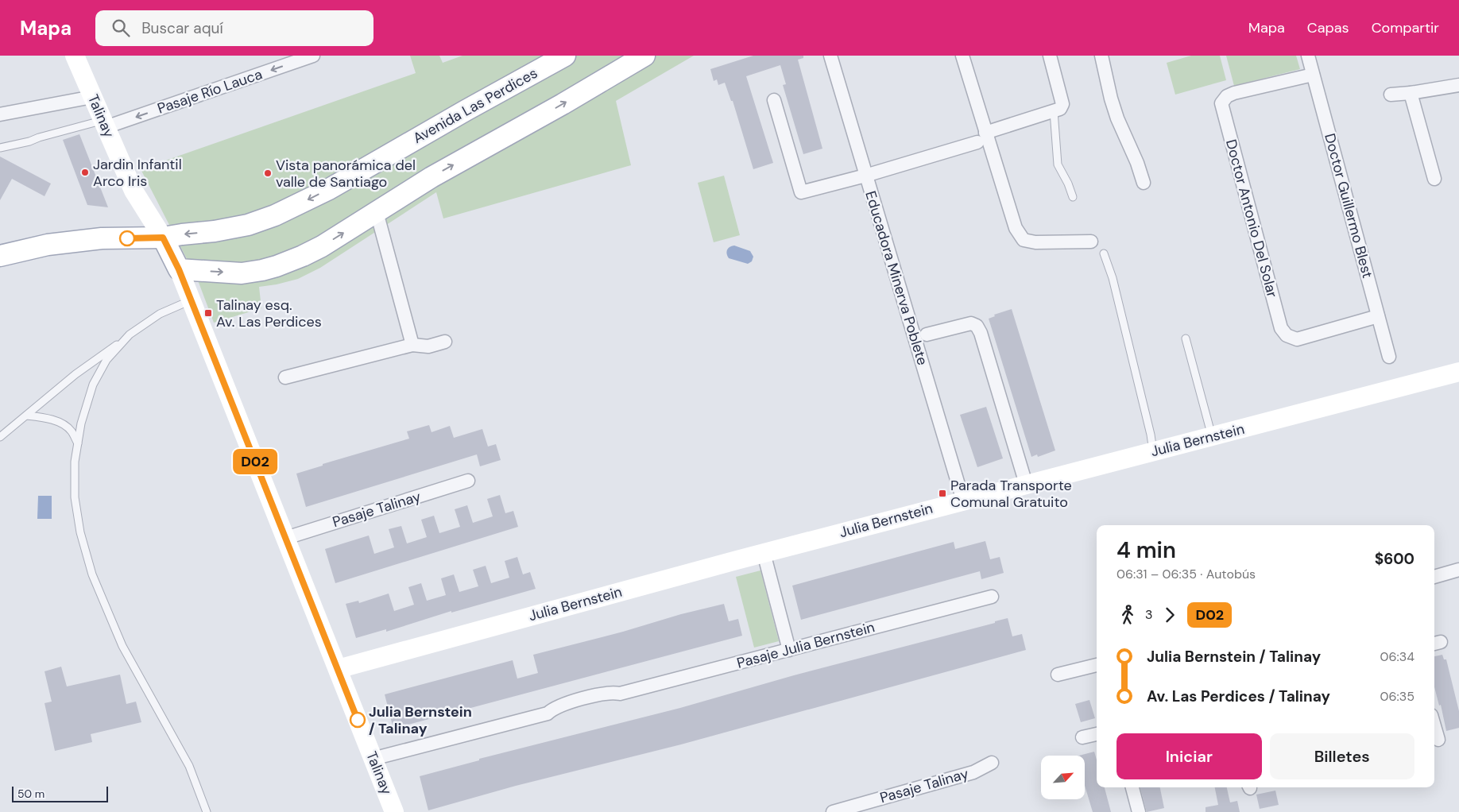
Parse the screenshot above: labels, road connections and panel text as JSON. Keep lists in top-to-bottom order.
{
  "streets": {
    "main road": ["Avenida Las Perdices", "Talinay"],
    "street": [
      "Pasaje Río Lauca",
      "Doctor Guillermo Blest",
      "Doctor Antonio Del Solar",
      "Educadora Minerva Poblete",
      "Julia Bernstein",
      "Pasaje Talinay",
      "Pasaje Julia Bernstein"
    ]
  },
  "crossings": [
    ["Pasaje Río Lauca", "Talinay"],
    ["Avenida Las Perdices", "Talinay"],
    ["Talinay", "Julia Bernstein"],
    ["Talinay", "Pasaje Talinay"],
    ["Talinay", "Pasaje Julia Bernstein"],
    ["Doctor Guillermo Blest", "Doctor Antonio Del Solar"],
    ["Educadora Minerva Poblete", "Julia Bernstein"]
  ],
  "one_way": ["Pasaje Río Lauca"],
  "places": {
    "other": ["Jardin Infantil Arco Iris", "Vista panorámica del valle de Santiago", "Julia Bernstein / Talinay"],
    "transit": ["Talinay esq. Av. Las Perdices", "Parada Transporte Comunal Gratuito"]
  },
  "lines": ["bus line D02"],
  "scale_bar": "50 m",
  "north": "top right",
  "page": {
    "header": "Mapa",
    "search": "Buscar aquí",
    "nav": ["Mapa", "Capas", "Compartir"],
    "on_map": "D02",
    "heading": ["4 min", "06:31 – 06:35 · Autobús", "$600"],
    "legs": ["3", "D02"],
    "list": [
      {
        "name": "Julia Bernstein / Talinay",
        "value": "06:34"
      },
      {
        "name": "Av. Las Perdices / Talinay",
        "value": "06:35"
      }
    ],
    "buttons": ["Iniciar", "Billetes"],
    "scale": "50 m"
  }
}
